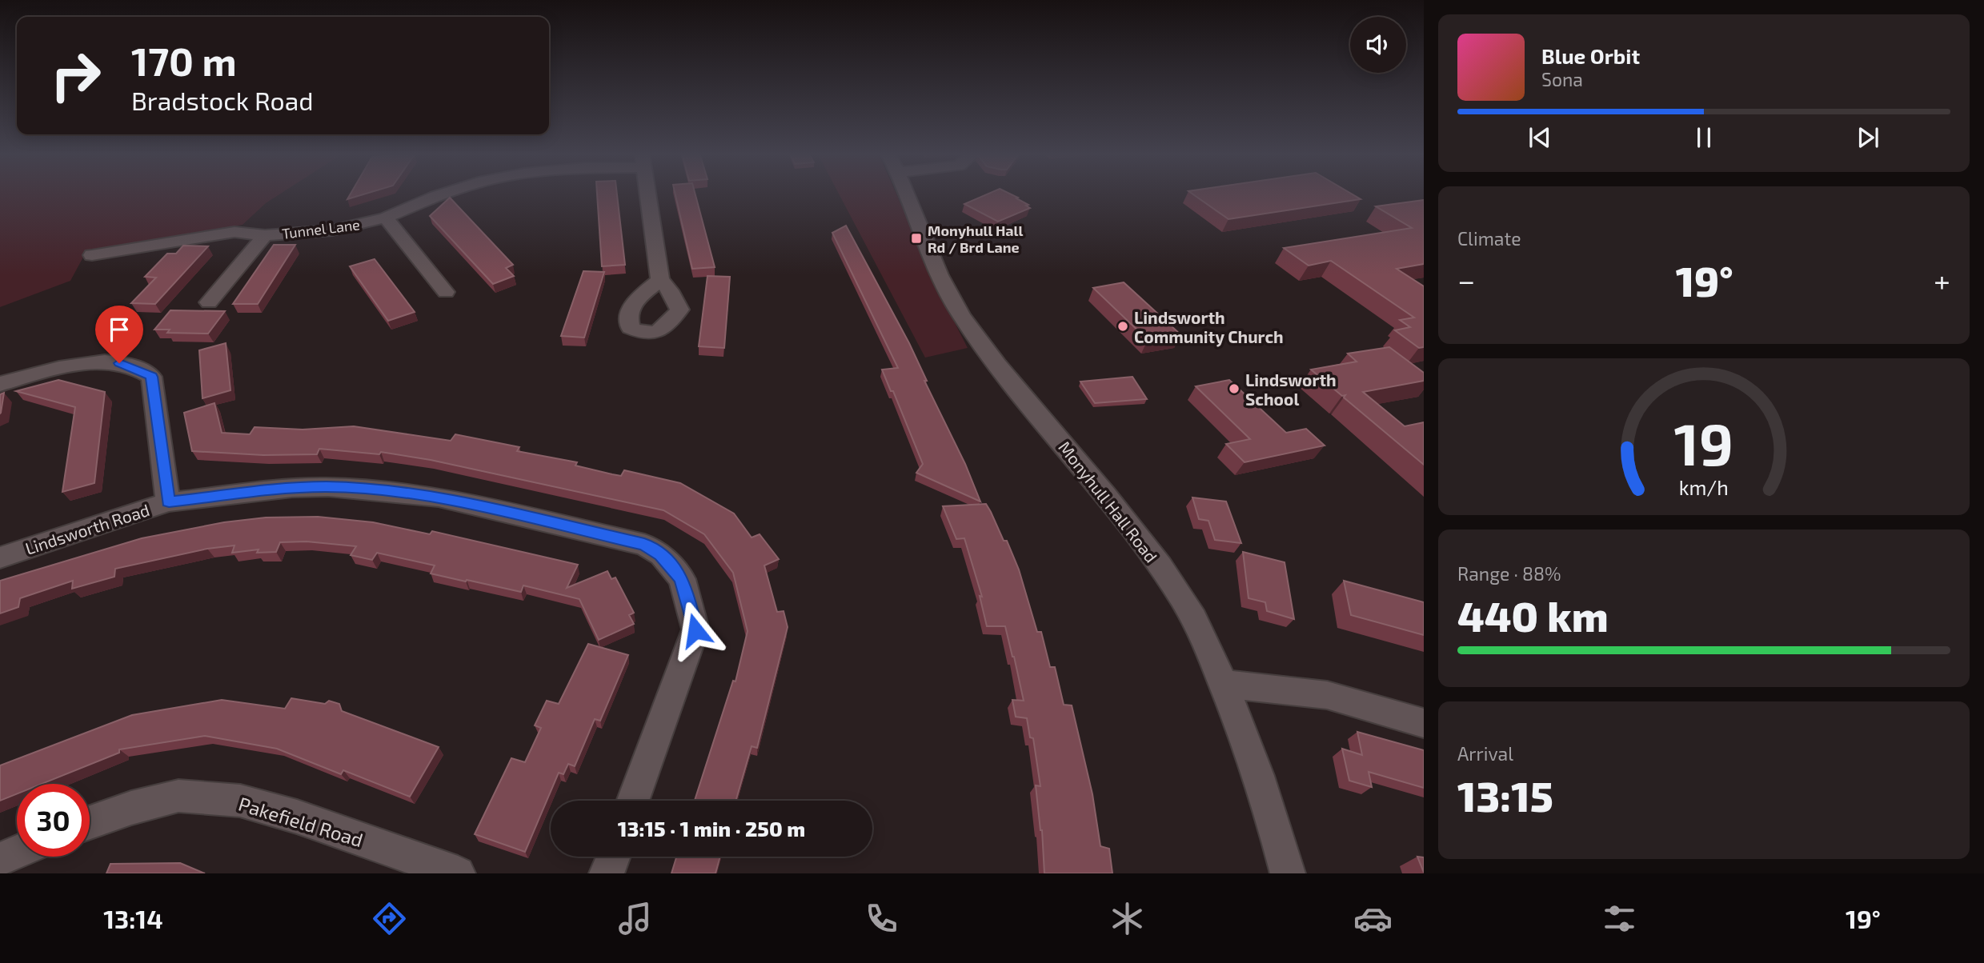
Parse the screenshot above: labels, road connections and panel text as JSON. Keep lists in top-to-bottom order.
{
  "streets": {
    "street": [
      "Tunnel Lane",
      "Monyhull Hall Road",
      "Lindsworth Road",
      "Pakefield Road"
    ]
  },
  "places": {
    "transit": ["Monyhull Hall Rd / Brd Lane"],
    "other": ["Lindsworth Community Church", "Lindsworth School"]
  },
  "page": {
    "turn": ["170 m", "Bradstock Road"],
    "song": ["Blue Orbit", "Sona"],
    "tile": [
      "Climate",
      ["Range · 88%", "440 km"],
      ["Arrival", "13:15"]
    ],
    "heat": ["−", "19°", "+"],
    "limit": "30",
    "trip": "13:15 · 1 min · 250 m",
    "tabs": ["13:14", "19°"],
    "gauge": ["19", "km/h"]
  }
}
